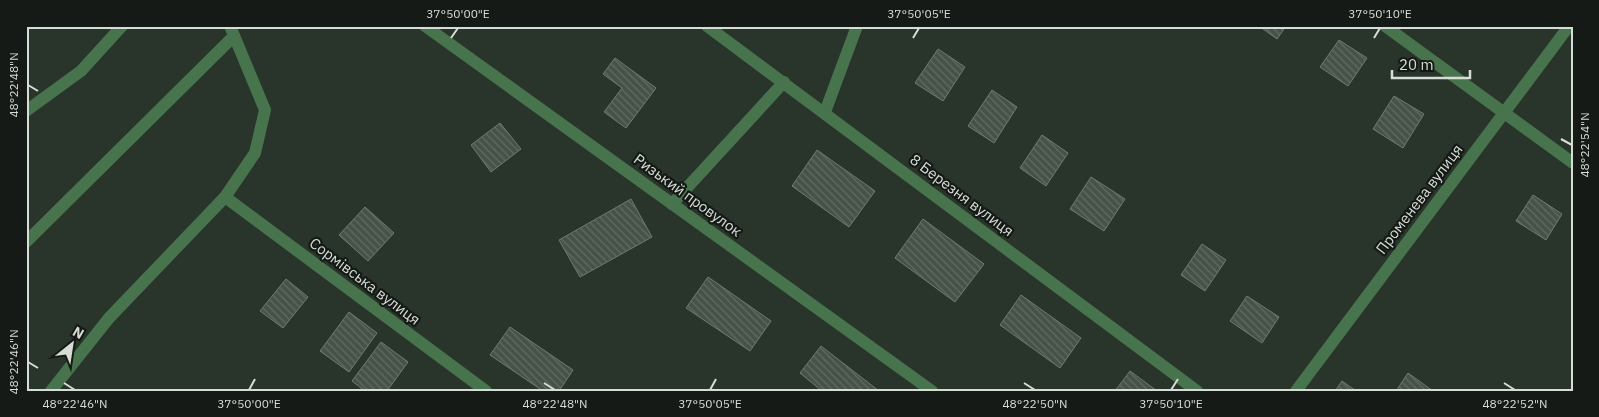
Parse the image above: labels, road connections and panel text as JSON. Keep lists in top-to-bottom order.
{
  "streets": {
    "street": [
      "Ризький провулок",
      "8 Березня вулиця",
      "Променева вулиця",
      "Сормівська вулиця"
    ]
  },
  "scale_bar": "20 m",
  "north": "top right",
  "coordinates": [
    "37°50'00\"E",
    "37°50'05\"E",
    "37°50'10\"E",
    "48°22'48\"N",
    "48°22'54\"N",
    "48°22'46\"N",
    "48°22'50\"N",
    "48°22'52\"N"
  ]
}
